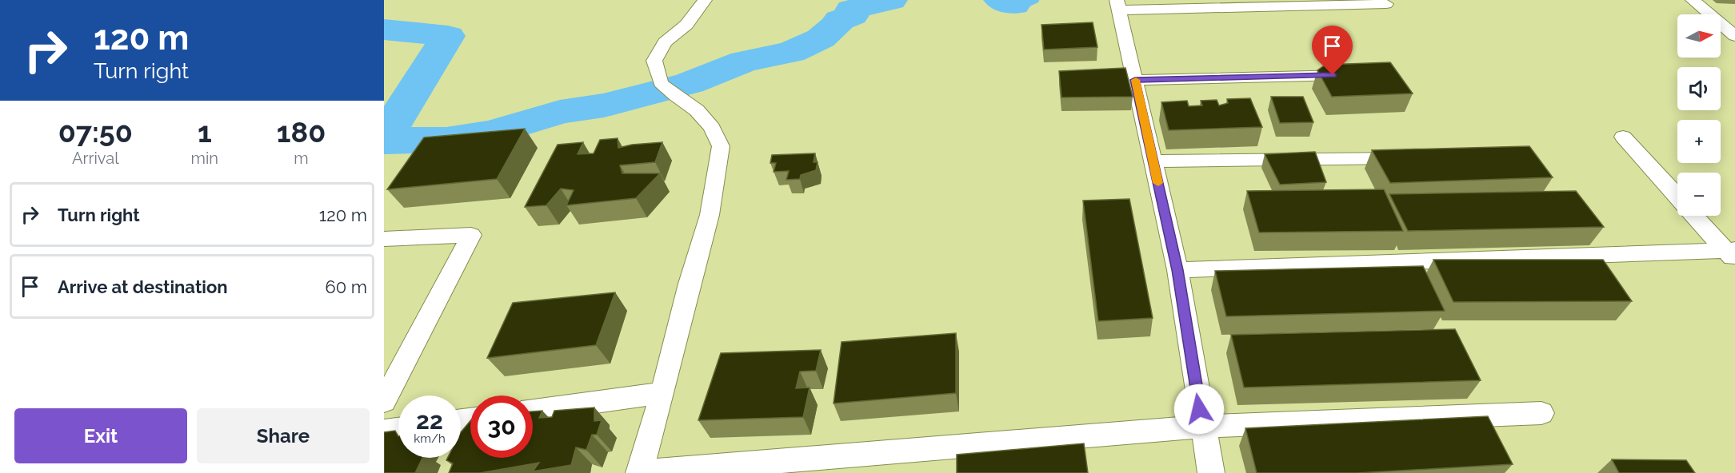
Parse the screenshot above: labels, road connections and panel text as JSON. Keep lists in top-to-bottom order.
{
  "north": "right",
  "page": {
    "turn": ["120 m", "Turn right"],
    "map_buttons": ["+", "−"],
    "eta": [
      "07:50",
      "Arrival",
      "1",
      "min",
      "180",
      "m"
    ],
    "list": [
      {
        "name": "Turn right",
        "value": "120 m"
      },
      {
        "name": "Arrive at destination",
        "value": "60 m"
      }
    ],
    "speed": "22 km/h",
    "limit": "30",
    "buttons": ["Exit", "Share"]
  }
}
